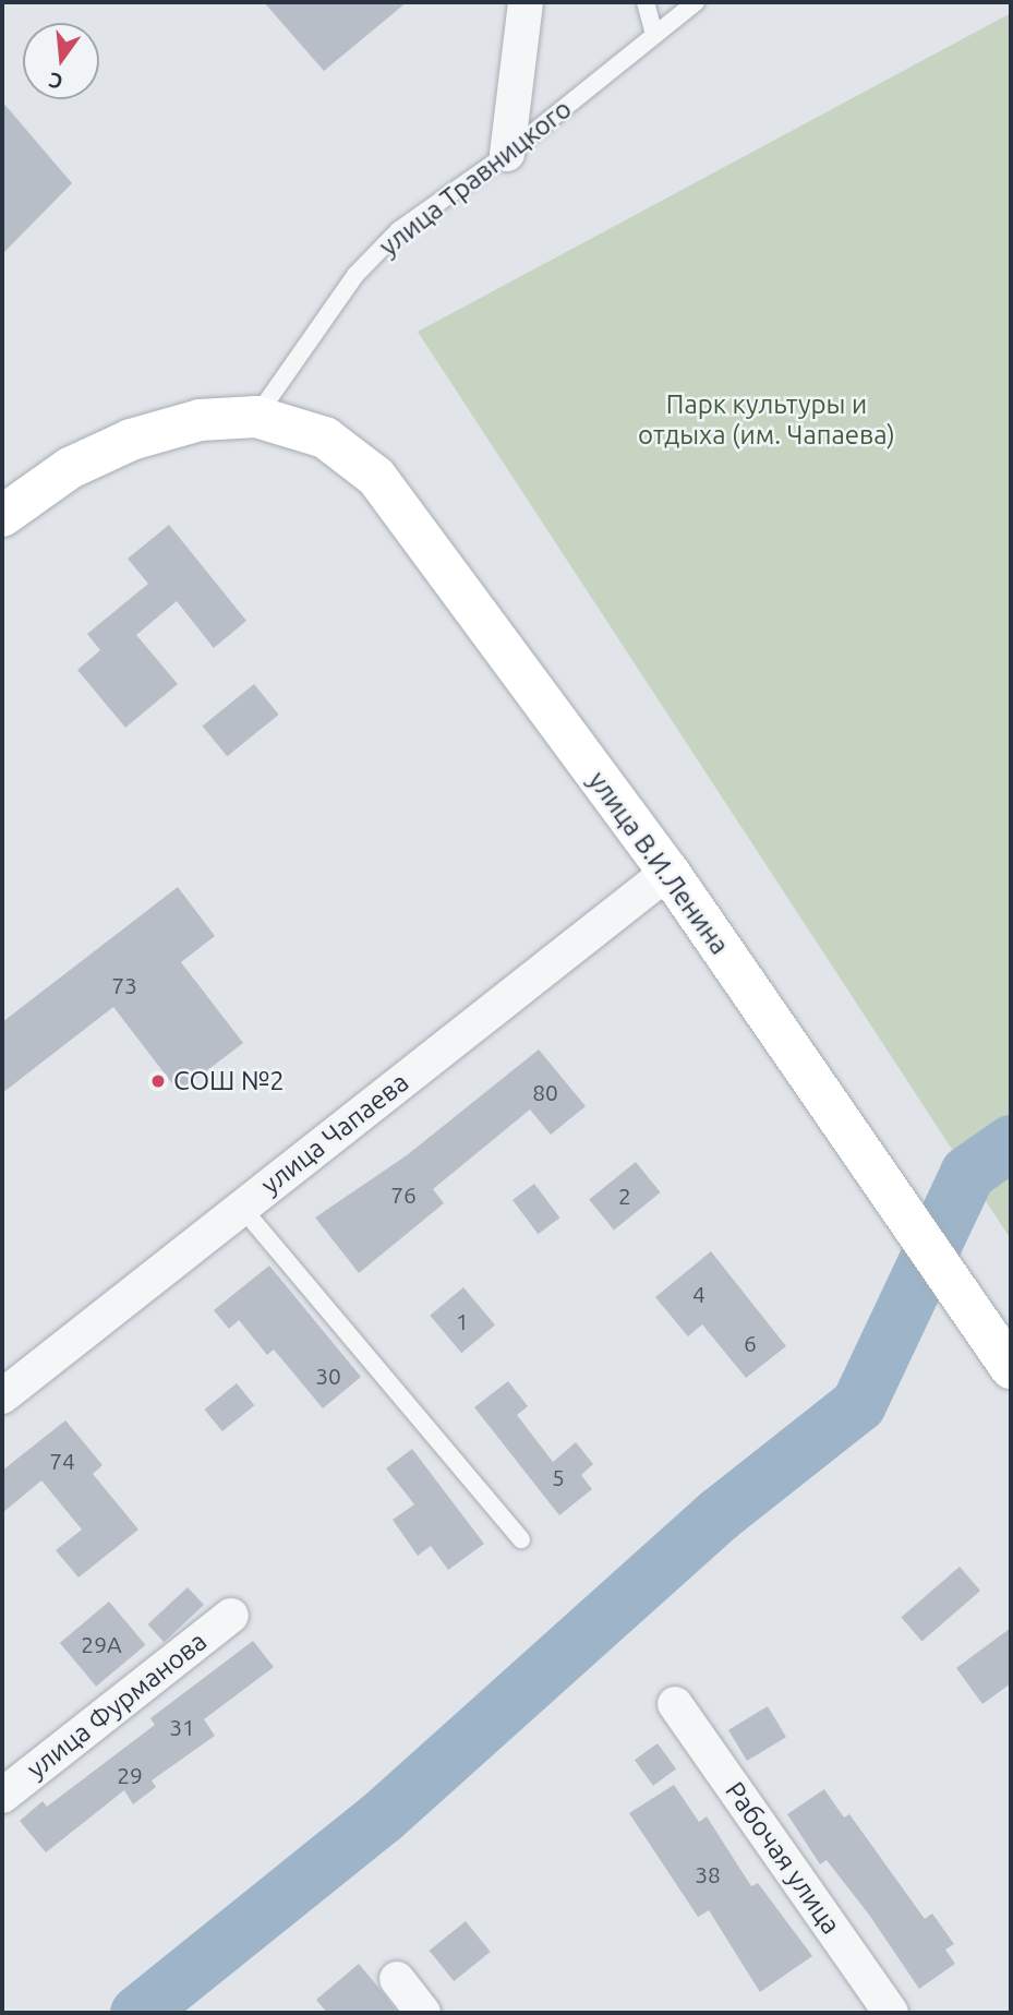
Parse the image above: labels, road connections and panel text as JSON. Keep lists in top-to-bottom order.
{
  "streets": {
    "main road": ["улица В.И.Ленина"],
    "street": ["улица Чапаева", "улица Фурманова", "Рабочая улица"],
    "lane": ["улица Травницкого"]
  },
  "crossings": [
    ["улица Травницкого", "улица В.И.Ленина"],
    ["улица В.И.Ленина", "улица Чапаева"]
  ],
  "parks": ["Парк культуры и отдыха (им. Чапаева)"],
  "places": ["СОШ №2"],
  "house_numbers": [
    "73",
    "80",
    "76",
    "2",
    "4",
    "1",
    "6",
    "30",
    "74",
    "5",
    "29А",
    "31",
    "29",
    "38"
  ],
  "north": "bottom"
}
